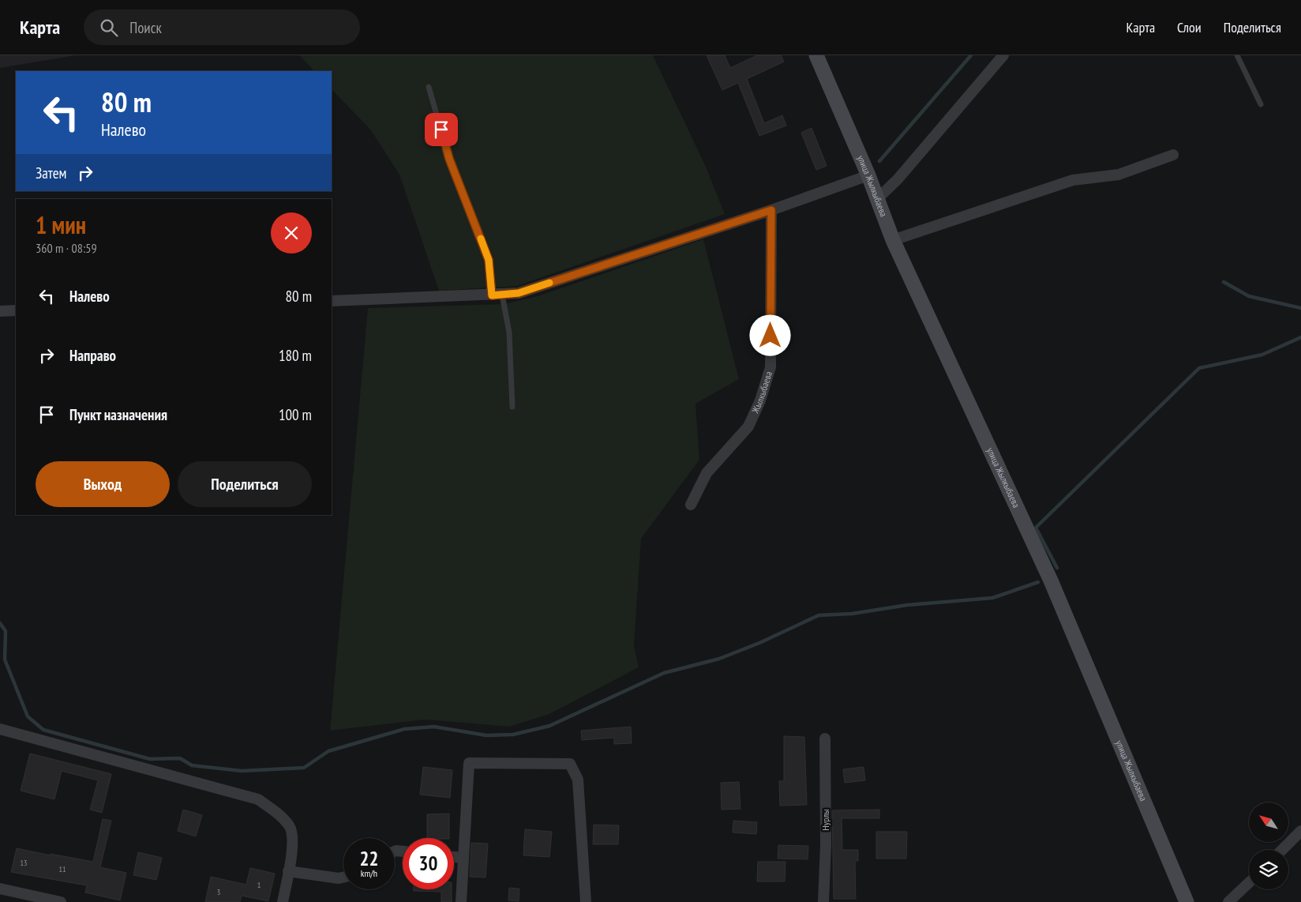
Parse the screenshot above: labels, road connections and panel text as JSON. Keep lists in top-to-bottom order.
{
  "streets": {
    "main road": ["улица Жылкыбаева"],
    "street": ["Жылкыбаева", "Нурлы"]
  },
  "house_numbers": [
    "13",
    "11",
    "1",
    "3"
  ],
  "north": "top left",
  "page": {
    "header": "Карта",
    "search": "Поиск",
    "nav": ["Карта", "Слои", "Поделиться"],
    "turn": ["80 m", "Налево"],
    "then": "Затем",
    "heading": ["1 мин", "360 m · 08:59"],
    "list": [
      {
        "name": "Налево",
        "value": "80 m"
      },
      {
        "name": "Направо",
        "value": "180 m"
      },
      {
        "name": "Пункт назначения",
        "value": "100 m"
      }
    ],
    "buttons": ["Выход", "Поделиться"],
    "speed": "22 km/h",
    "limit": "30"
  }
}
